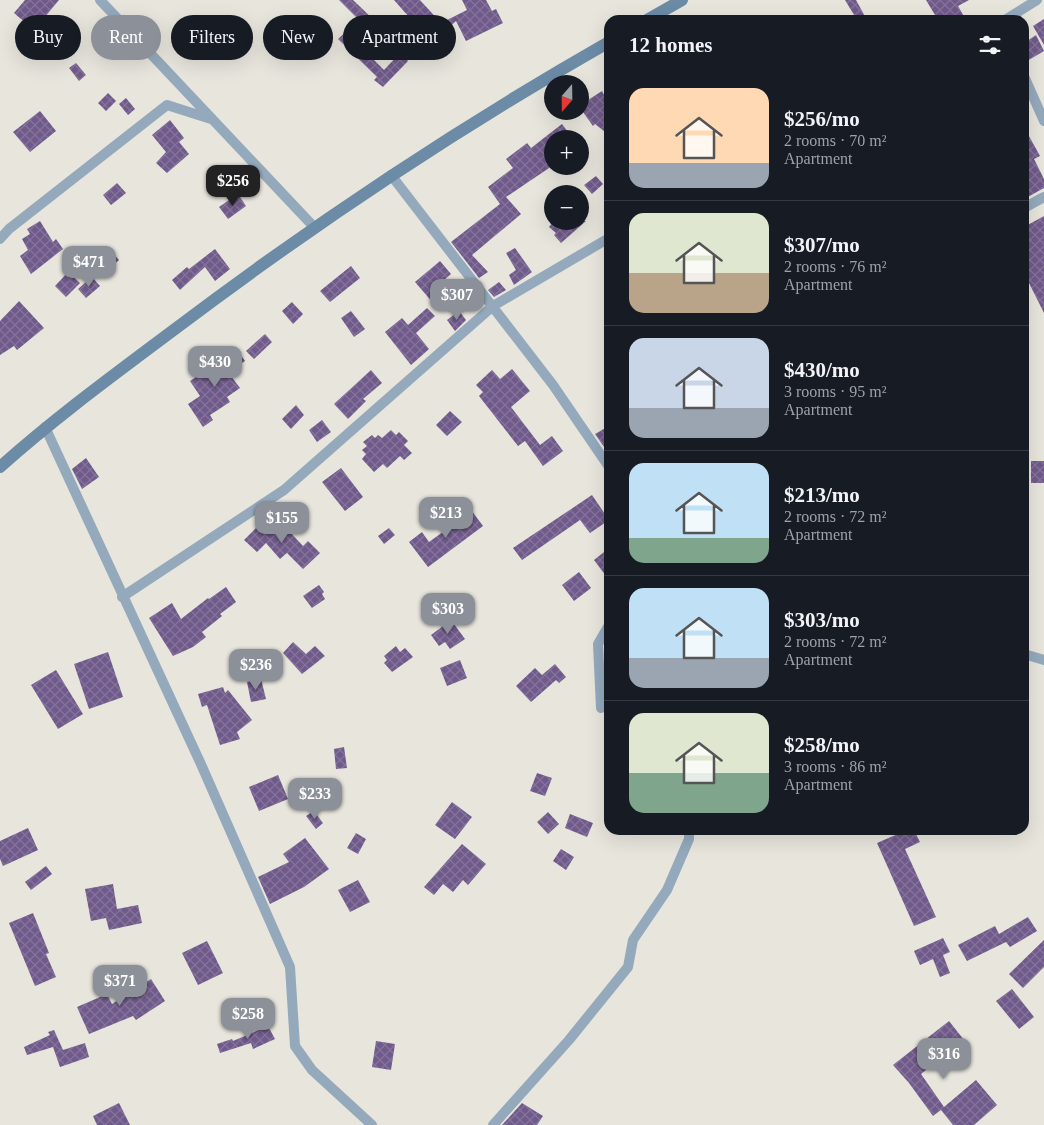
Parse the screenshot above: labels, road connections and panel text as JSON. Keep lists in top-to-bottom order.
{
  "north": "bottom",
  "page": {
    "chip": [
      "Buy",
      "Rent",
      "Filters",
      "New",
      "Apartment"
    ],
    "heading": "12 homes",
    "map_buttons": ["+", "−"],
    "list": [
      {
        "name": "$256/mo",
        "note": "2 rooms · 70 m² · Apartment"
      },
      {
        "name": "$307/mo",
        "note": "2 rooms · 76 m² · Apartment"
      },
      {
        "name": "$430/mo",
        "note": "3 rooms · 95 m² · Apartment"
      },
      {
        "name": "$213/mo",
        "note": "2 rooms · 72 m² · Apartment"
      },
      {
        "name": "$303/mo",
        "note": "2 rooms · 72 m² · Apartment"
      },
      {
        "name": "$258/mo",
        "note": "3 rooms · 86 m² · Apartment"
      }
    ],
    "price": [
      "$256",
      "$471",
      "$307",
      "$430",
      "$213",
      "$155",
      "$303",
      "$236",
      "$233",
      "$371",
      "$258",
      "$316"
    ]
  }
}
